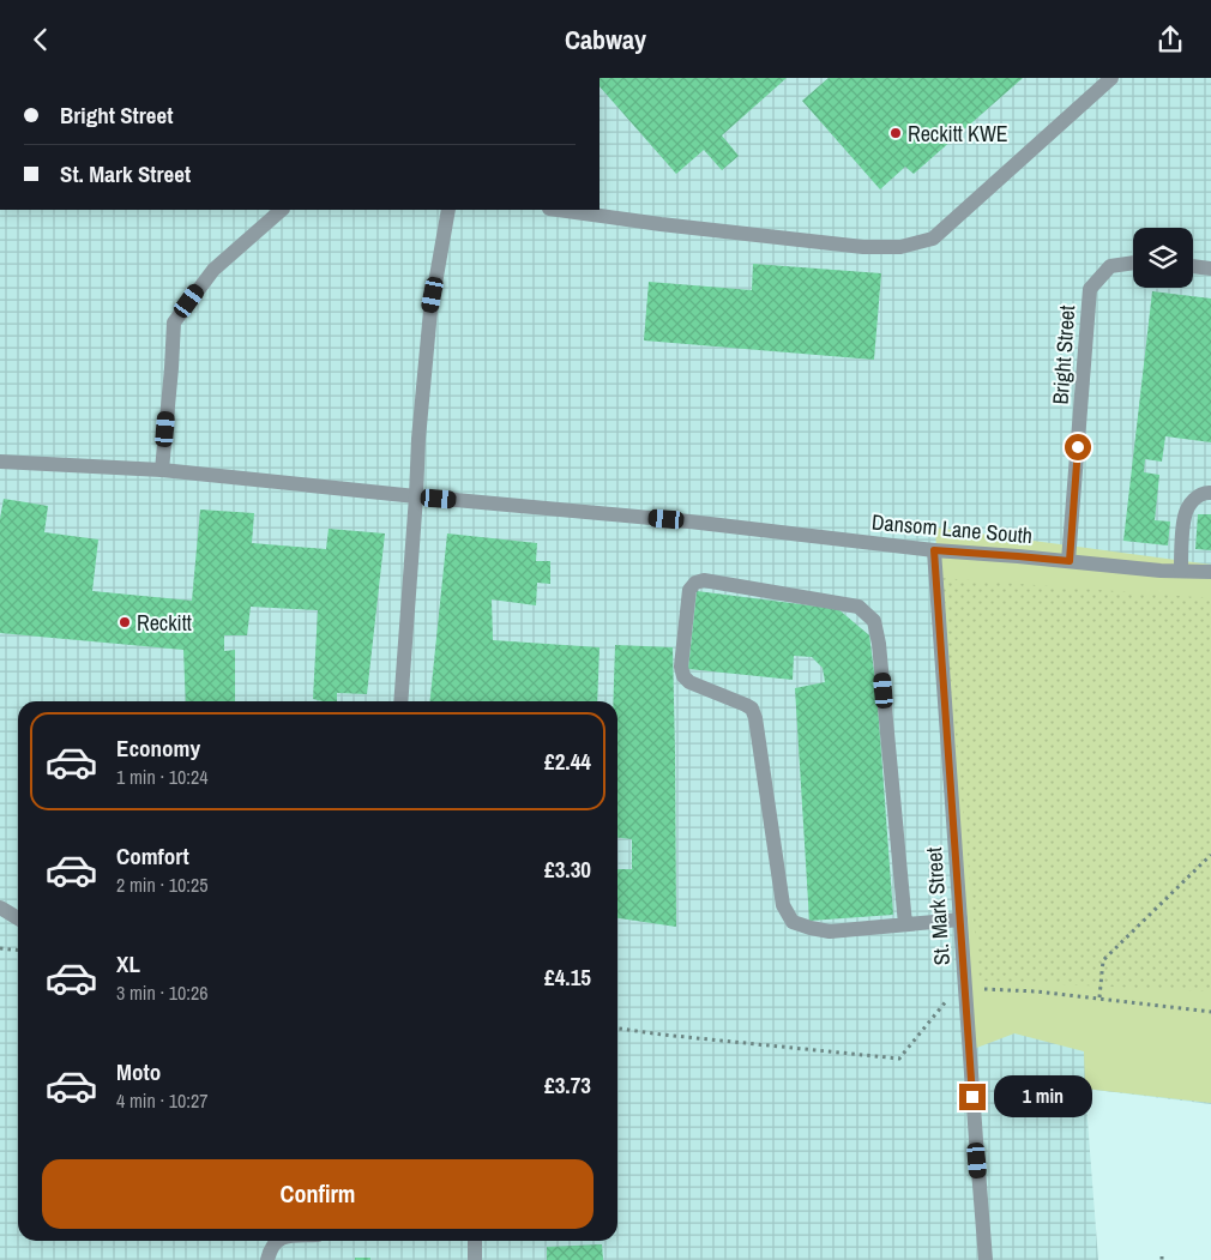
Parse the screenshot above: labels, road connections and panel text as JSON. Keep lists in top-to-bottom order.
{
  "streets": {
    "street": ["Bright Street", "Dansom Lane South", "St. Mark Street"]
  },
  "crossings": [
    ["Bright Street", "Dansom Lane South"],
    ["Dansom Lane South", "St. Mark Street"]
  ],
  "places": ["Reckitt KWE", "Reckitt"],
  "page": {
    "header": "Cabway",
    "banner": ["Bright Street", "St. Mark Street"],
    "list": [
      {
        "name": "Economy",
        "note": "1 min · 10:24",
        "value": "£2.44"
      },
      {
        "name": "Comfort",
        "note": "2 min · 10:25",
        "value": "£3.30"
      },
      {
        "name": "XL",
        "note": "3 min · 10:26",
        "value": "£4.15"
      },
      {
        "name": "Moto",
        "note": "4 min · 10:27",
        "value": "£3.73"
      }
    ],
    "bubble": "1 min",
    "buttons": "Confirm"
  }
}
